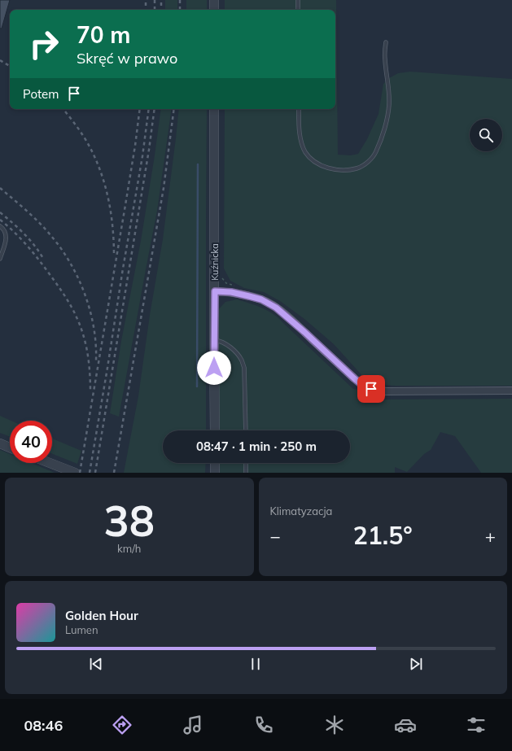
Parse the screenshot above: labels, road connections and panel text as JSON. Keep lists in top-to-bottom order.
{
  "streets": {
    "street": ["Kuźnicka"]
  },
  "page": {
    "turn": ["70 m", "Skręć w prawo"],
    "then": "Potem",
    "limit": "40",
    "trip": "08:47 · 1 min · 250 m",
    "tile": [
      ["38", "km/h"],
      "Klimatyzacja"
    ],
    "heat": ["−", "21.5°", "+"],
    "song": ["Golden Hour", "Lumen"],
    "tabs": "08:46"
  }
}
